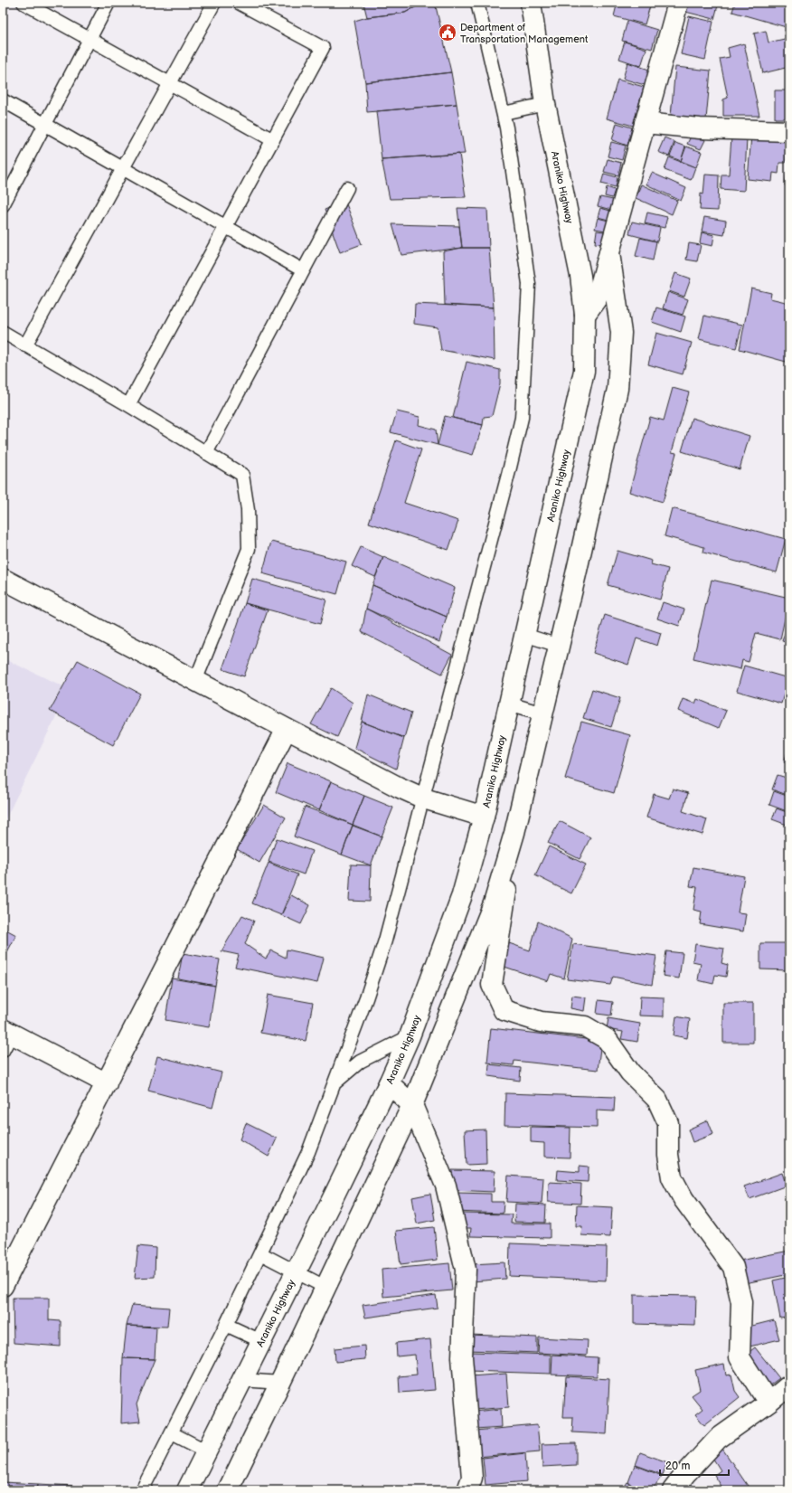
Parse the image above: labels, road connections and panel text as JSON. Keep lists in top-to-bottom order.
{
  "streets": {
    "main road": ["Araniko Highway"]
  },
  "places": {
    "public building": ["Department of Transportation Management"]
  },
  "scale_bar": "20 m"
}
